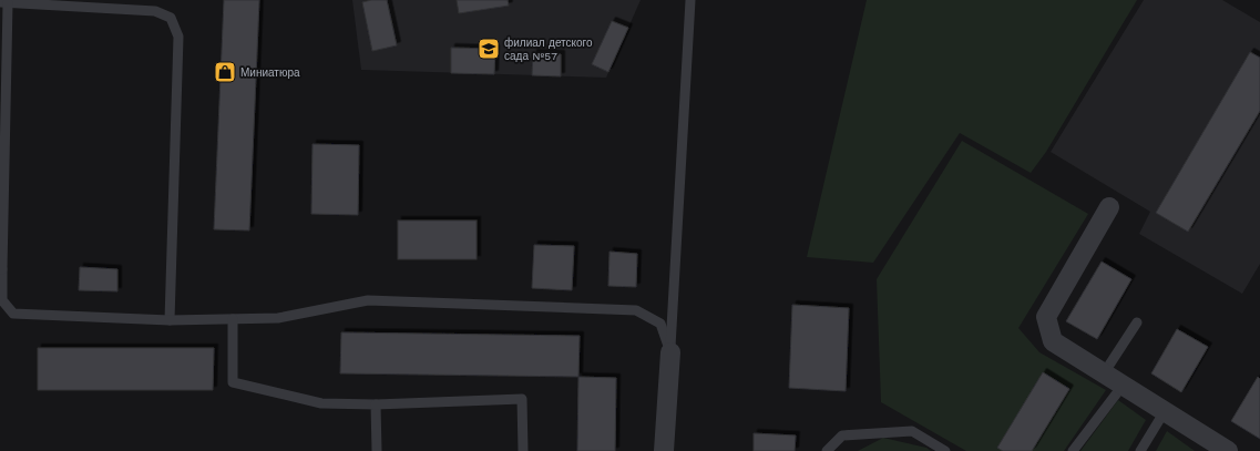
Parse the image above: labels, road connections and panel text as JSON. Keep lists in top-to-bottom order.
{
  "places": {
    "school or university": ["филиал детского сада №57"],
    "shop": ["Миниатюра"]
  }
}
